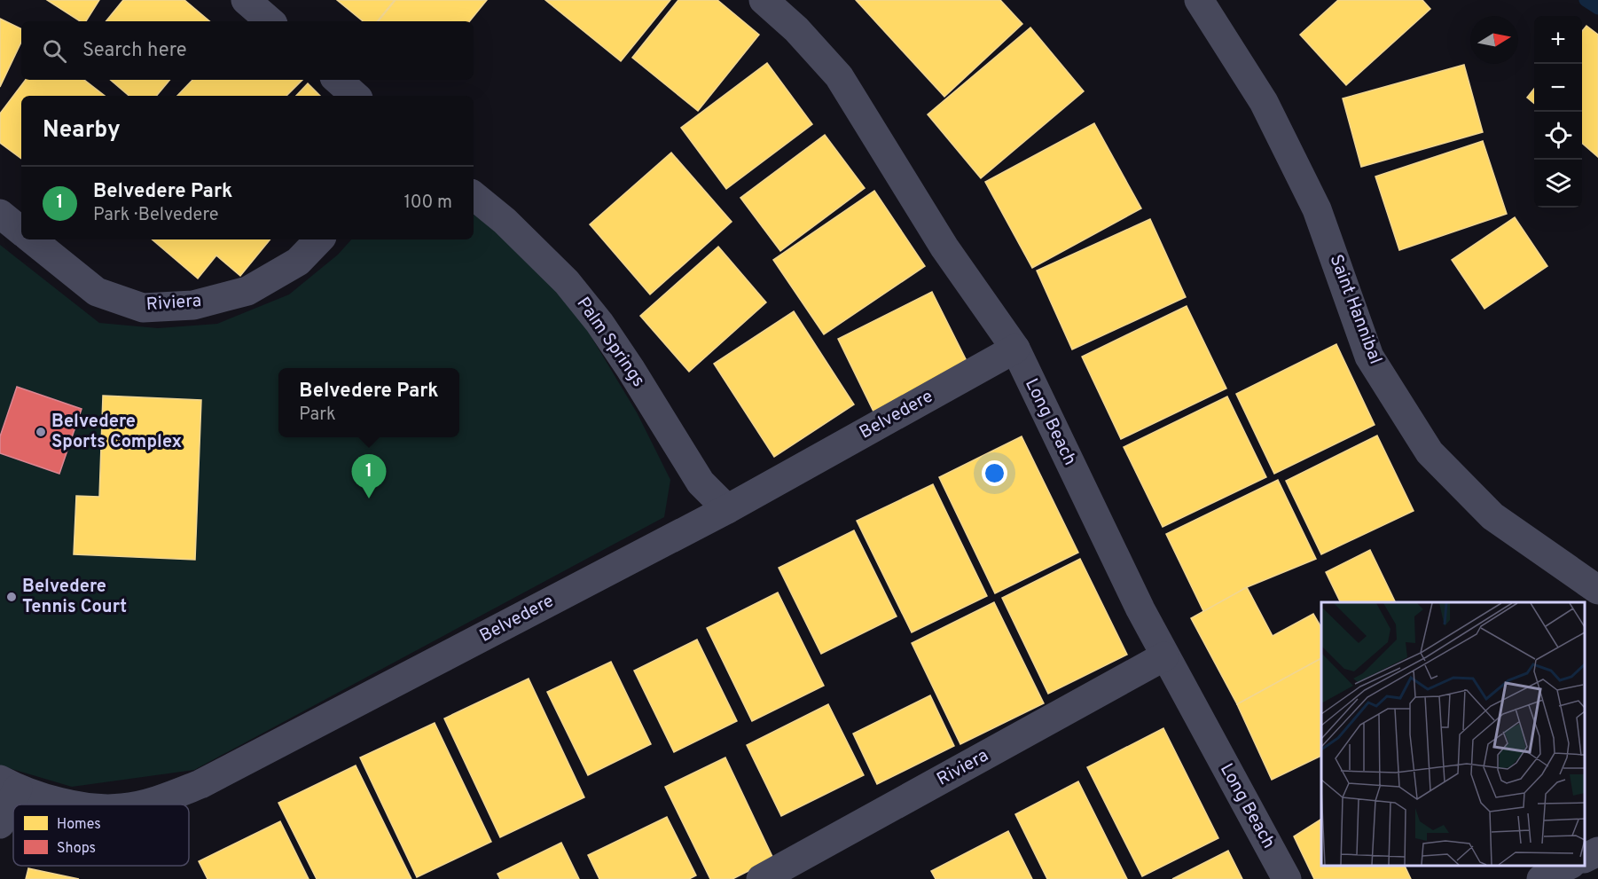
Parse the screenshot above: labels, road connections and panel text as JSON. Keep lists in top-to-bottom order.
{
  "streets": {
    "street": [
      "Riviera",
      "Saint Hannibal",
      "Palm Springs",
      "Belvedere",
      "Long Beach"
    ]
  },
  "crossings": [
    ["Riviera", "Long Beach"],
    ["Palm Springs", "Belvedere"],
    ["Belvedere", "Long Beach"]
  ],
  "places": ["Belvedere Sports Complex", "Belvedere Tennis Court"],
  "legend": ["Homes", "Shops"],
  "north": "right",
  "page": {
    "map_buttons": ["+", "−"],
    "search": "Search here",
    "heading": "Nearby",
    "list": [
      {
        "mark": "1",
        "name": "Belvedere Park",
        "note": "Park · Belvedere",
        "value": "100 m"
      }
    ],
    "popup": ["Belvedere Park", "Park"],
    "pins": "1"
  }
}
